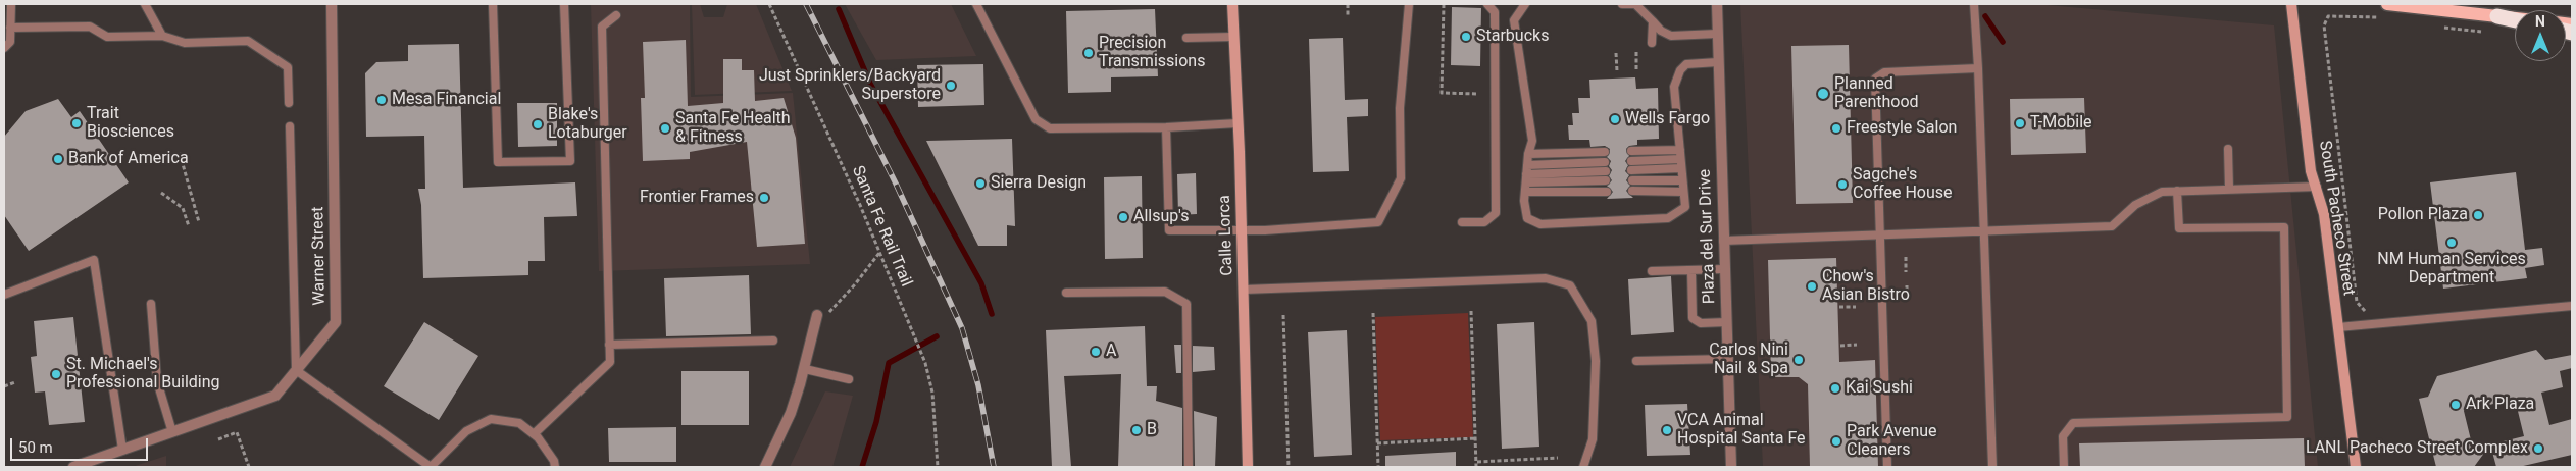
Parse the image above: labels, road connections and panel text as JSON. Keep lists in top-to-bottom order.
{
  "streets": {
    "street": [
      "South Pacheco Street",
      "Calle Lorca",
      "Plaza del Sur Drive",
      "Warner Street"
    ],
    "path": ["Santa Fe Rail Trail"]
  },
  "places": [
    "Starbucks",
    "Precision Transmissions",
    "Just Sprinklers/Backyard Superstore",
    "Planned Parenthood",
    "Mesa Financial",
    "Wells Fargo",
    "Trait Biosciences",
    "T-Mobile",
    "Blake's Lotaburger",
    "Santa Fe Health & Fitness",
    "Freestyle Salon",
    "Bank of America",
    "Sierra Design",
    "Sagche's Coffee House",
    "Frontier Frames",
    "Pollon Plaza",
    "Allsup's",
    "NM Human Services Department",
    "Chow's Asian Bistro",
    "A",
    "Carlos Nini Nail & Spa",
    "St. Michael's Professional Building",
    "Kai Sushi",
    "Ark Plaza",
    "B",
    "VCA Animal Hospital Santa Fe",
    "Park Avenue Cleaners",
    "LANL Pacheco Street Complex"
  ],
  "scale_bar": "50 m",
  "north": "top"
}
